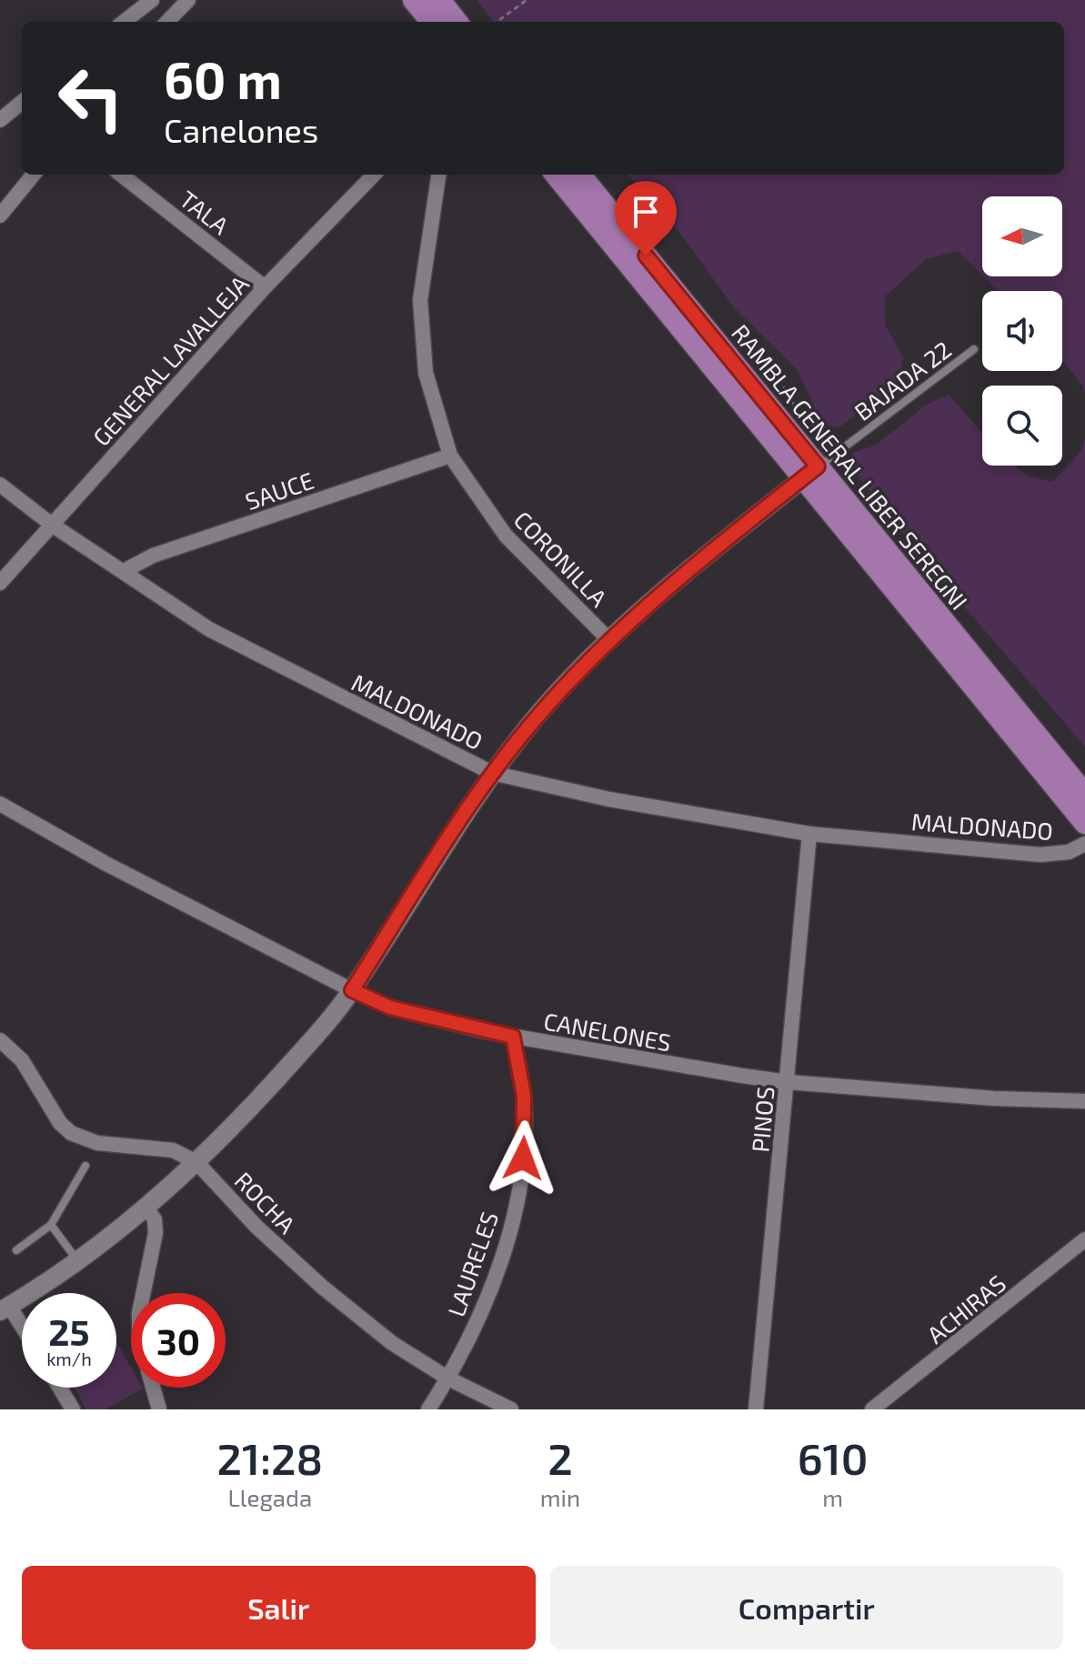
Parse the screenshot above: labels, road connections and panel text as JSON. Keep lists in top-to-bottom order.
{
  "streets": {
    "main road": ["RAMBLA GENERAL LIBER SEREGNI"],
    "street": [
      "TALA",
      "GENERAL LAVALLEJA",
      "SAUCE",
      "CORONILLA",
      "MALDONADO",
      "CANELONES",
      "PINOS",
      "ROCHA",
      "LAURELES",
      "ACHIRAS"
    ],
    "lane": ["BAJADA 22"]
  },
  "crossings": [
    ["TALA", "GENERAL LAVALLEJA"],
    ["GENERAL LAVALLEJA", "MALDONADO"],
    ["BAJADA 22", "RAMBLA GENERAL LIBER SEREGNI"],
    ["SAUCE", "CORONILLA"],
    ["SAUCE", "MALDONADO"],
    ["MALDONADO", "PINOS"],
    ["CANELONES", "PINOS"],
    ["CANELONES", "LAURELES"],
    ["ROCHA", "LAURELES"]
  ],
  "north": "left",
  "page": {
    "turn": ["60 m", "Canelones"],
    "speed": "25 km/h",
    "limit": "30",
    "eta": [
      "21:28",
      "Llegada",
      "2",
      "min",
      "610",
      "m"
    ],
    "buttons": ["Salir", "Compartir"]
  }
}
